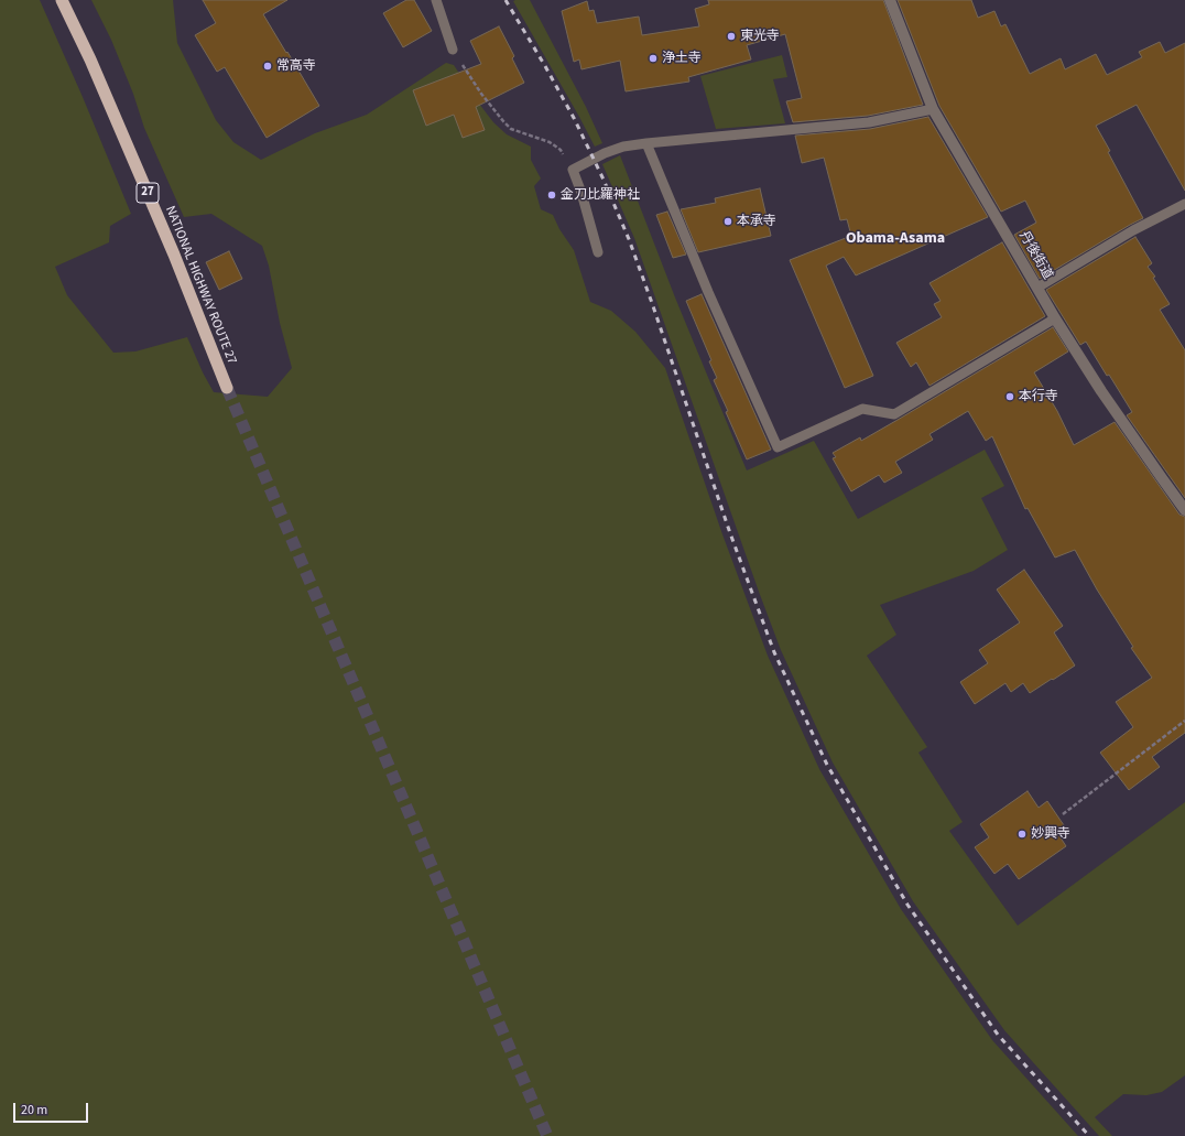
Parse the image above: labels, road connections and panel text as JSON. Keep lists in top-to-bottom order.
{
  "streets": {
    "highway": ["27", "NATIONAL HIGHWAY ROUTE 27"],
    "street": ["丹後街道"]
  },
  "districts": ["Obama-Asama"],
  "places": [
    "東光寺",
    "浄土寺",
    "常高寺",
    "金刀比羅神社",
    "本承寺",
    "本行寺",
    "妙興寺"
  ],
  "scale_bar": "20 m"
}
